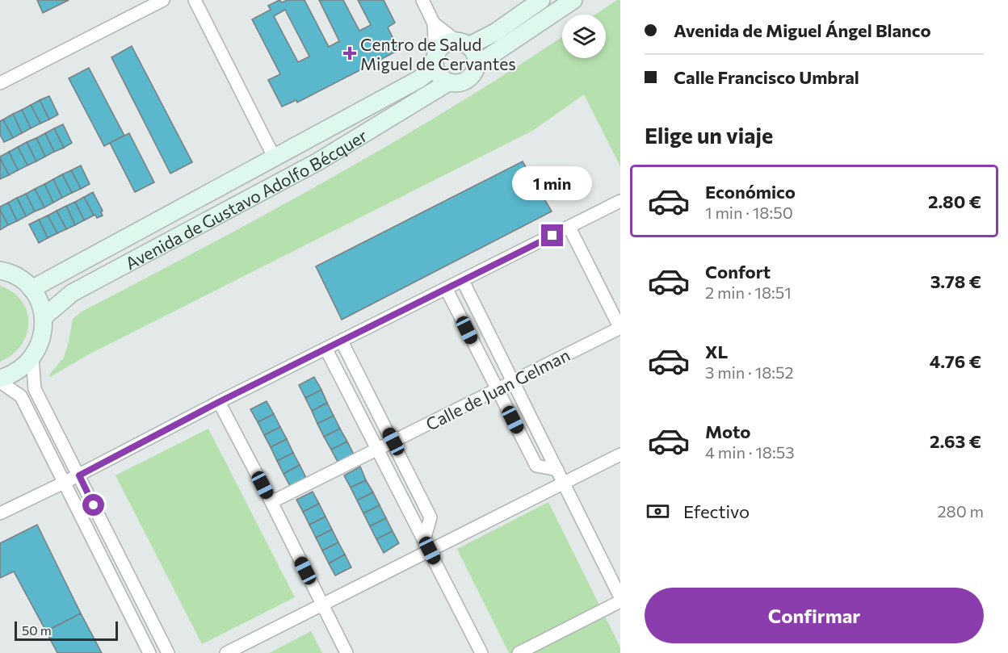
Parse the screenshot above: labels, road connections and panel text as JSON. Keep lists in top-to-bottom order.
{
  "streets": {
    "street": ["Avenida de Gustavo Adolfo Bécquer", "Calle de Juan Gelman"]
  },
  "places": {
    "health": ["Centro de Salud Miguel de Cervantes"]
  },
  "scale_bar": "50 m",
  "page": {
    "banner": ["Avenida de Miguel Ángel Blanco", "Calle Francisco Umbral"],
    "heading": "Elige un viaje",
    "list": [
      {
        "name": "Económico",
        "note": "1 min · 18:50",
        "value": "2.80 €"
      },
      {
        "name": "Confort",
        "note": "2 min · 18:51",
        "value": "3.78 €"
      },
      {
        "name": "XL",
        "note": "3 min · 18:52",
        "value": "4.76 €"
      },
      {
        "name": "Moto",
        "note": "4 min · 18:53",
        "value": "2.63 €"
      }
    ],
    "bubble": "1 min",
    "pay": ["Efectivo", "280 m"],
    "buttons": "Confirmar",
    "scale": "50 m"
  }
}
